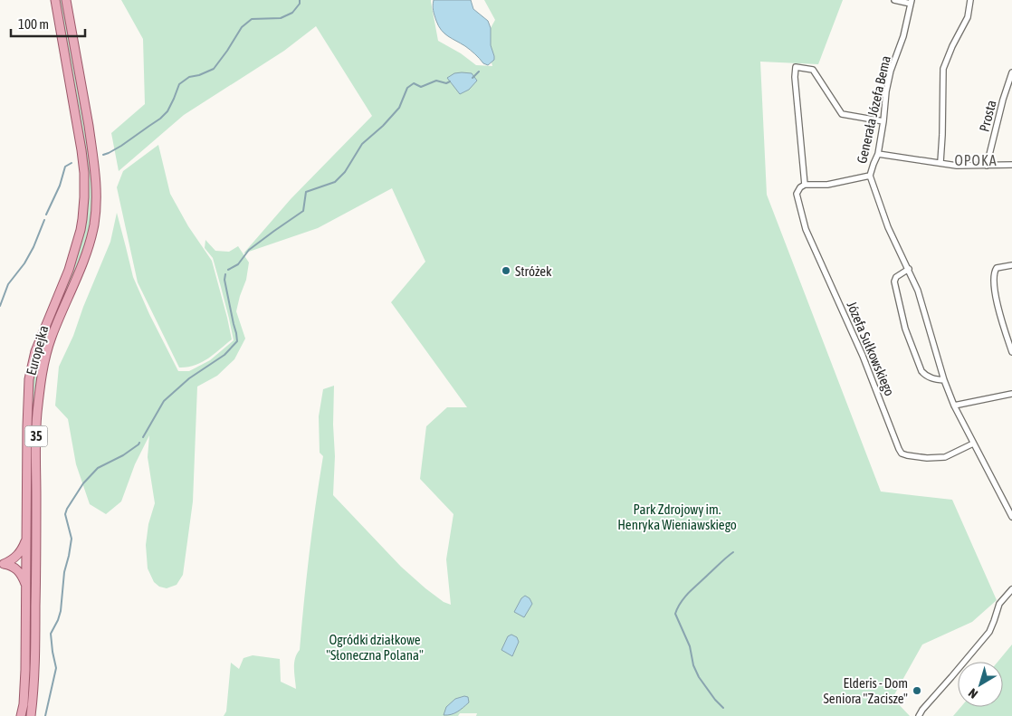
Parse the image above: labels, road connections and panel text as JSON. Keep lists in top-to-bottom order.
{
  "streets": {
    "main road": ["Europejka", "35"],
    "street": ["Generała Józefa Bema", "Prosta", "Józefa Sułkowskiego"]
  },
  "crossings": [
    ["Generała Józefa Bema", "Józefa Sułkowskiego"]
  ],
  "districts": ["OPOKA"],
  "parks": ["Park Zdrojowy im. Henryka Wieniawskiego", "Ogródki działkowe \"Słoneczna Polana\""],
  "places": ["Stróżek", "Elderis - Dom Seniora \"Zacisze\""],
  "scale_bar": "100 m",
  "north": "bottom left"
}
